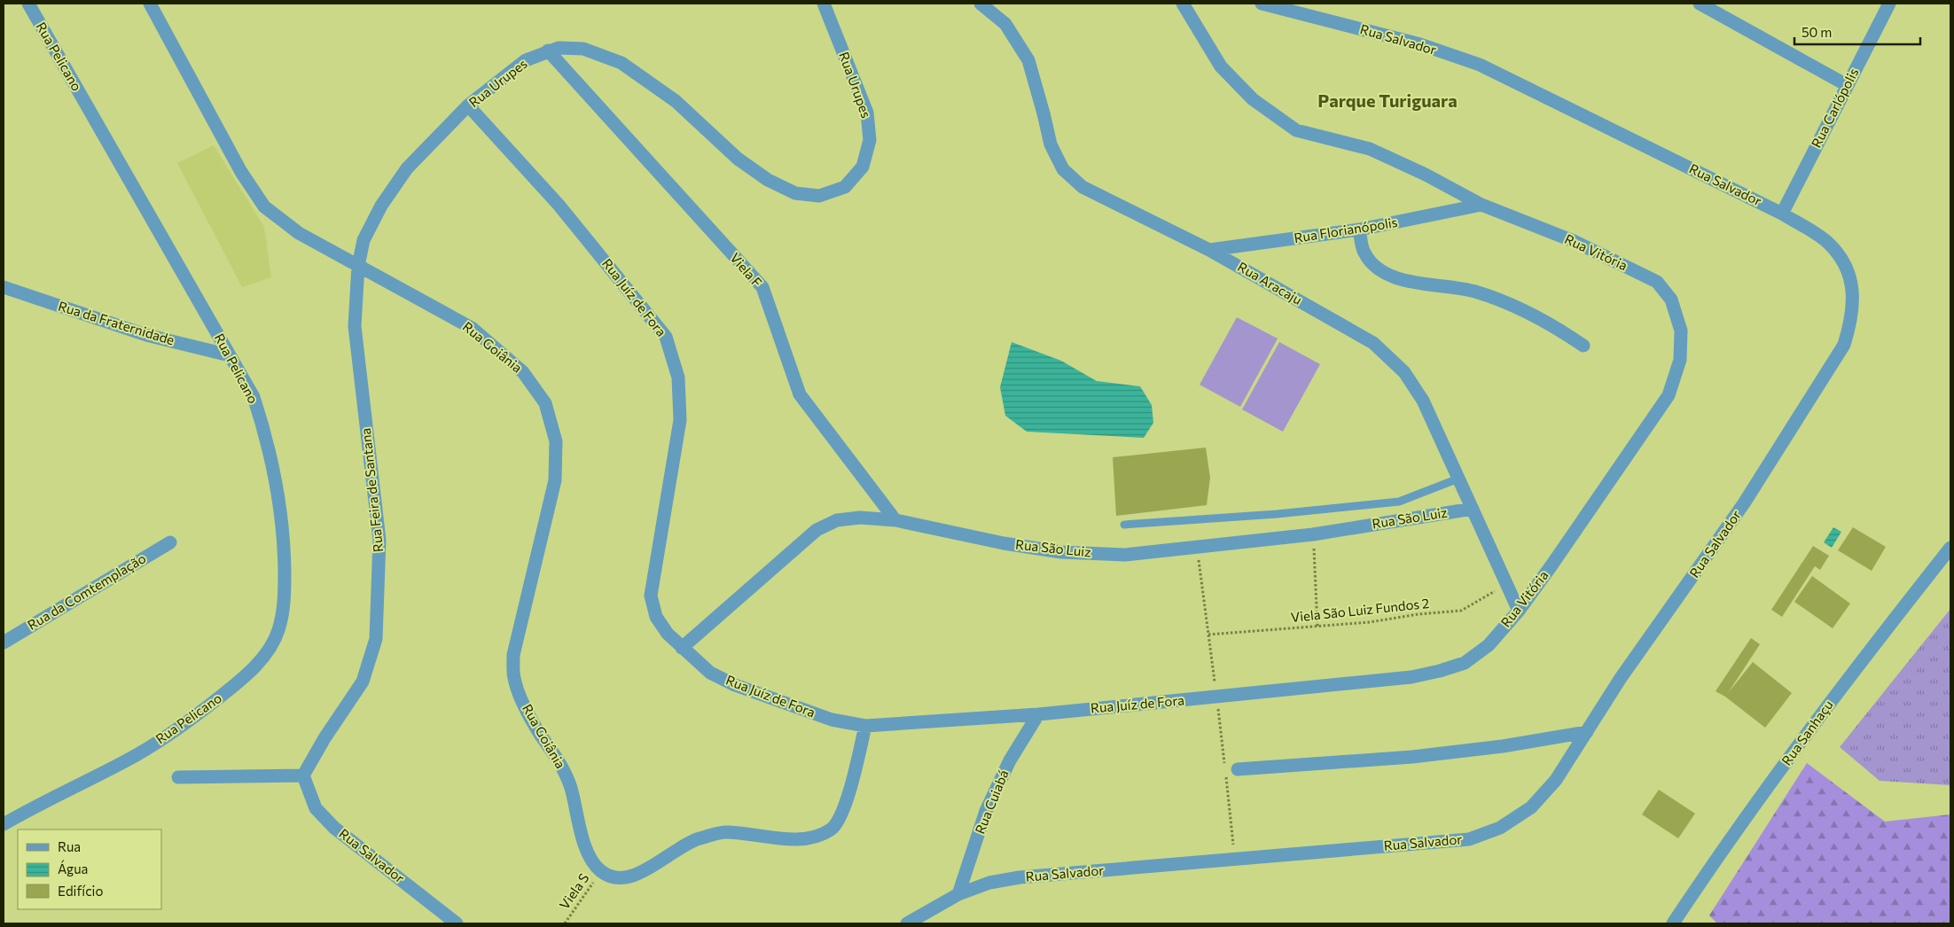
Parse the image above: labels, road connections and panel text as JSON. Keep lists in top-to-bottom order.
{
  "streets": {
    "street": [
      "Rua Salvador",
      "Rua Pelicano",
      "Rua Urupes",
      "Rua Carlópolis",
      "Rua Florianópolis",
      "Rua Vitória",
      "Viela F",
      "Rua Aracaju",
      "Rua Juíz de Fora",
      "Rua da Fraternidade",
      "Rua Goiânia",
      "Rua Feira de Santana",
      "Rua São Luiz",
      "Rua da Comtemplação",
      "Rua Sanhaçu",
      "Rua Cuiabá"
    ],
    "path": ["Viela São Luiz Fundos 2", "Viela S"]
  },
  "crossings": [
    ["Rua Salvador", "Rua Carlópolis"],
    ["Rua Salvador", "Rua Feira de Santana"],
    ["Rua Salvador", "Rua Cuiabá"],
    ["Rua Pelicano", "Rua da Fraternidade"],
    ["Rua Urupes", "Viela F"],
    ["Rua Urupes", "Rua Juíz de Fora"],
    ["Rua Urupes", "Rua Goiânia"],
    ["Rua Urupes", "Rua Feira de Santana"],
    ["Rua Florianópolis", "Rua Vitória"],
    ["Rua Florianópolis", "Rua Aracaju"],
    ["Rua Vitória", "Rua Aracaju"],
    ["Rua Vitória", "Rua Juíz de Fora"],
    ["Viela F", "Rua São Luiz"],
    ["Rua Aracaju", "Rua São Luiz"],
    ["Rua Aracaju", "Viela São Luiz Fundos 2"],
    ["Rua Juíz de Fora", "Rua São Luiz"],
    ["Rua Juíz de Fora", "Rua Cuiabá"],
    ["Rua Goiânia", "Rua Feira de Santana"],
    ["Rua Goiânia", "Viela S"]
  ],
  "districts": ["Parque Turiguara"],
  "legend": ["Rua", "Água", "Edifício"],
  "scale_bar": "50 m"
}
